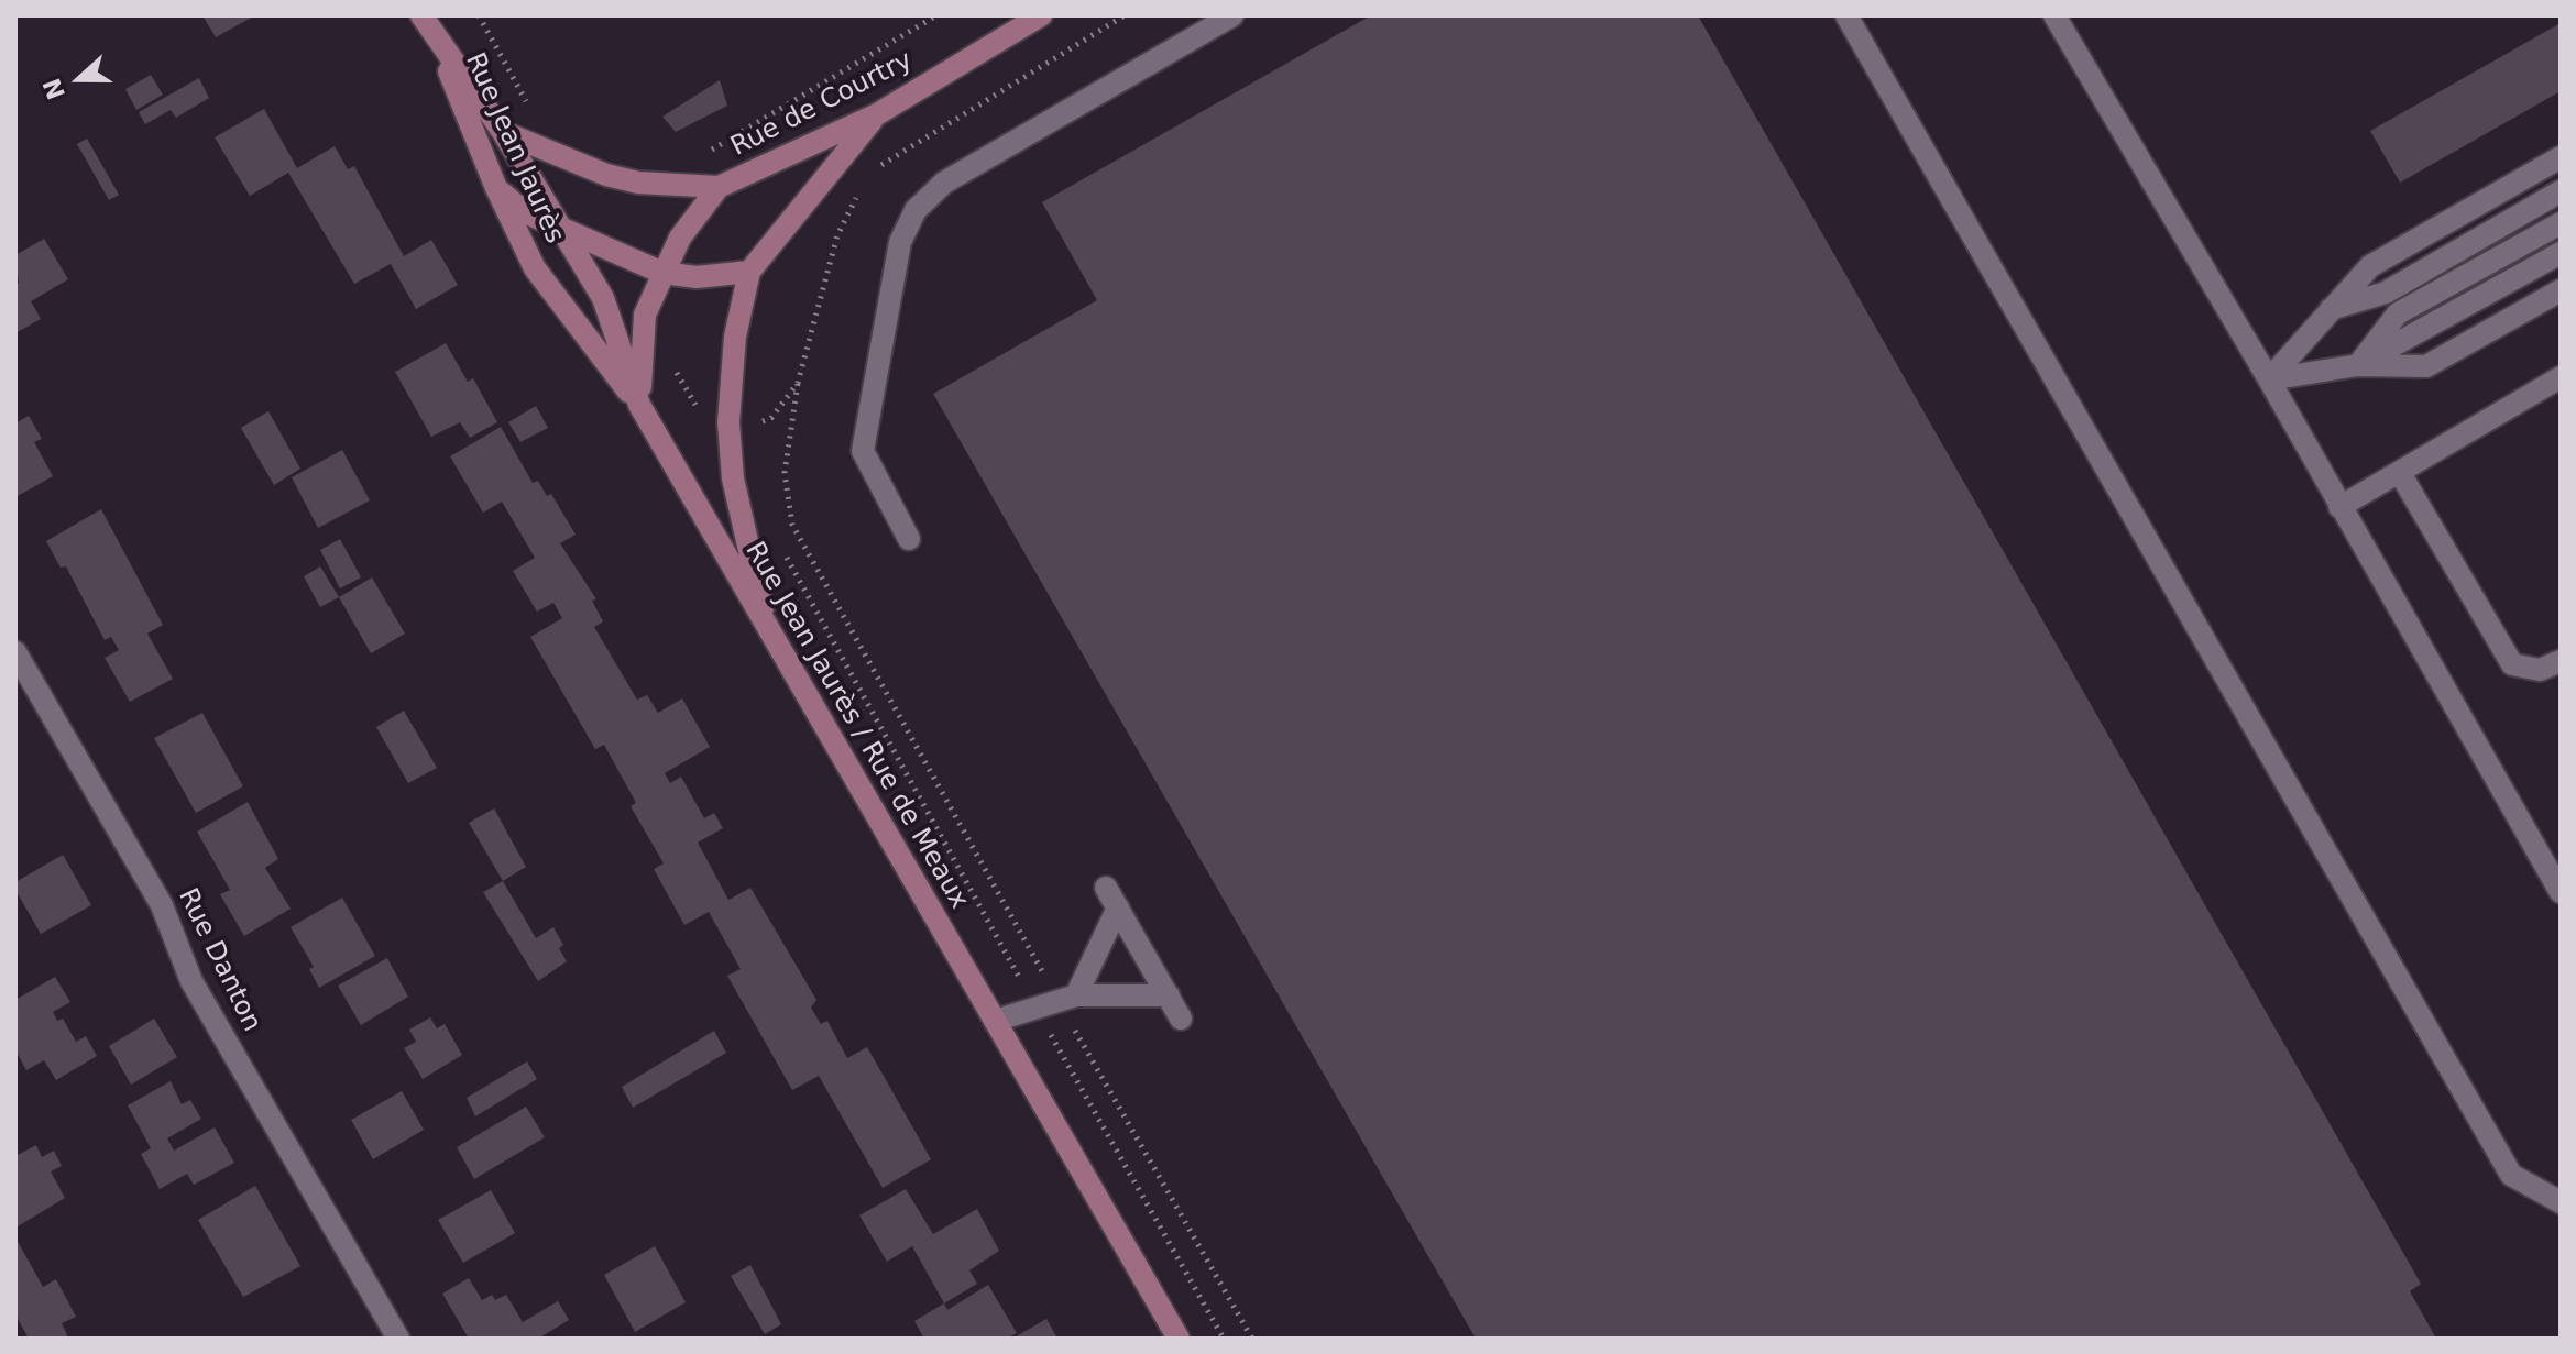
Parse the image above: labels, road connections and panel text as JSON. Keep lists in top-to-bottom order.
{
  "streets": {
    "main road": ["Rue de Courtry", "Rue Jean Jaurès", "Rue Jean Jaurès / Rue de Meaux"],
    "street": ["Rue Danton"]
  },
  "crossings": [
    ["Rue de Courtry", "Rue Jean Jaurès"],
    ["Rue de Courtry", "Rue Jean Jaurès / Rue de Meaux"],
    ["Rue Jean Jaurès", "Rue Jean Jaurès / Rue de Meaux"]
  ],
  "north": "left"
}
